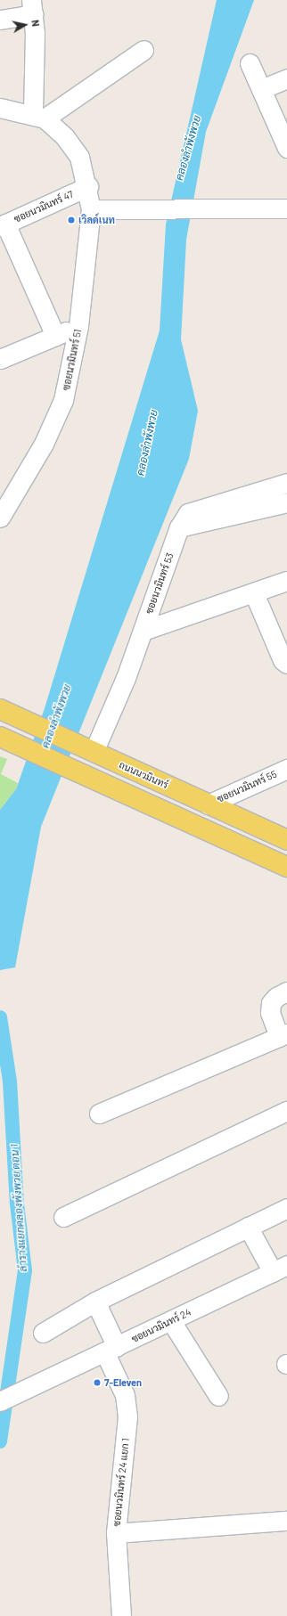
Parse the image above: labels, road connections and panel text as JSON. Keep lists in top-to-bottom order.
{
  "streets": {
    "main road": ["ถนนนวมินทร์"],
    "street": [
      "ซอยนวมินทร์ 47",
      "ซอยนวมินทร์ 51",
      "ซอยนวมินทร์ 53",
      "ซอยนวมินทร์ 55",
      "ซอยนวมินทร์ 24",
      "ซอยนวมินทร์ 24 แยก 1"
    ]
  },
  "crossings": [
    ["ซอยนวมินทร์ 47", "ซอยนวมินทร์ 51"],
    ["ซอยนวมินทร์ 53", "ถนนนวมินทร์"],
    ["ถนนนวมินทร์", "ซอยนวมินทร์ 55"],
    ["ซอยนวมินทร์ 24", "ซอยนวมินทร์ 24 แยก 1"]
  ],
  "water": ["คลองลำพังพวย", "ลำรางแยกคลองพังพวย ตอน 1"],
  "places": ["เวิลด์เนท", "7-Eleven"],
  "north": "right"
}
